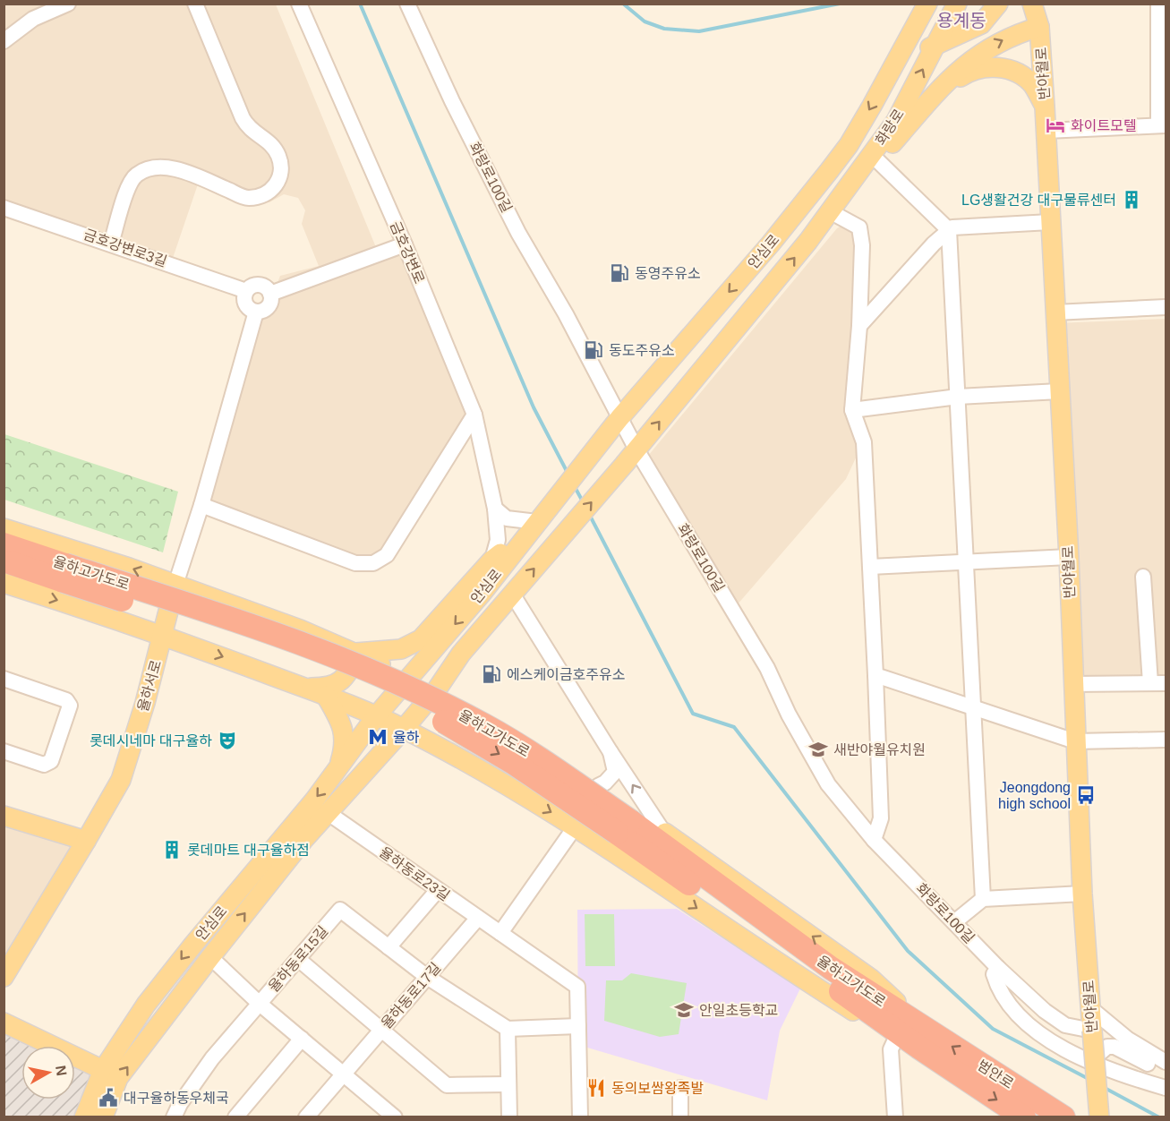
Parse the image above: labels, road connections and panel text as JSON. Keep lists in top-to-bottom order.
{
  "streets": {
    "highway": ["율하고가도로", "범안로"],
    "main road": [
      "반야월로",
      "화랑로",
      "안심로",
      "율하서로"
    ],
    "street": [
      "화랑로100길",
      "금호강변로3길",
      "금호강변로",
      "율하동로23길",
      "율하동로15길",
      "율하동로17길"
    ]
  },
  "crossings": [
    ["반야월로", "화랑로100길"],
    ["화랑로", "안심로"],
    ["화랑로100길", "안심로"],
    ["안심로", "율하동로23길"],
    ["율하고가도로", "범안로"],
    ["율하동로23길", "율하동로17길"]
  ],
  "districts": ["용계동"],
  "places": {
    "hotel": ["화이트모텔"],
    "building": ["LG생활건강 대구물류센터", "롯데마트 대구율하점"],
    "fuel station": ["동영주유소", "동도주유소", "에스케이금호주유소"],
    "metro station": ["율하"],
    "theatre": ["롯데시네마 대구율하"],
    "school or university": ["새반야월유치원", "안일초등학교"],
    "bus stop": ["Jeongdong high school"],
    "restaurant": ["동의보쌈왕족발"],
    "public building": ["대구율하동우체국"]
  },
  "north": "right"
}
